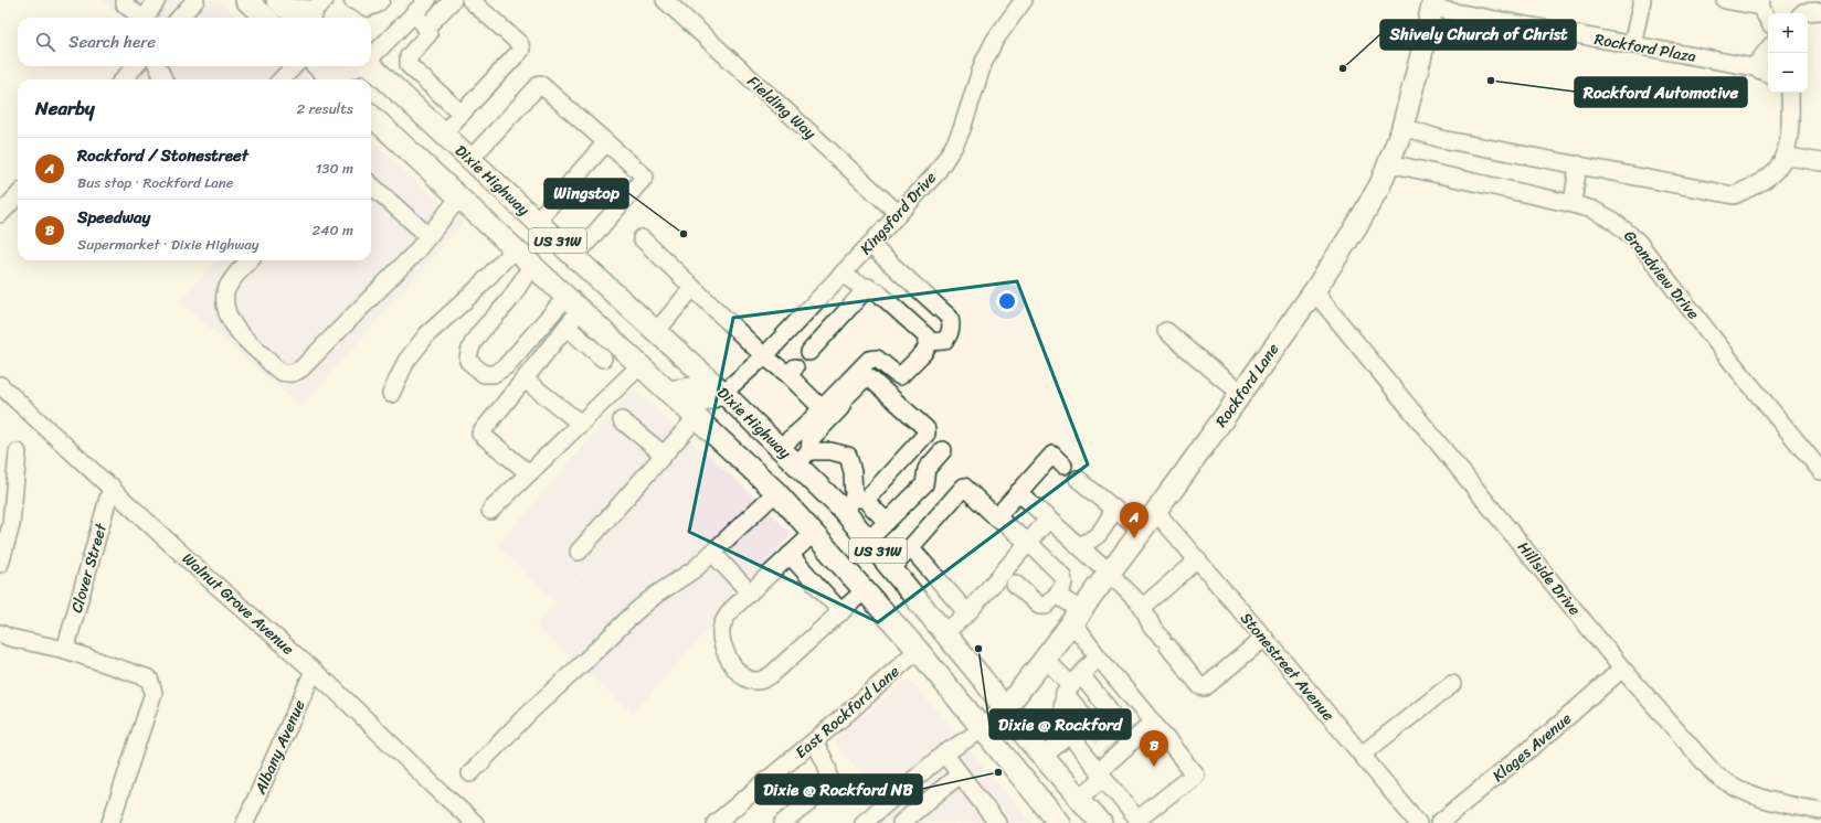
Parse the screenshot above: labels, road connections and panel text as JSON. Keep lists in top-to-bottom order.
{
  "streets": {
    "main road": ["Dixie Highway", "US 31W", "Rockford Lane"],
    "street": [
      "Rockford Plaza",
      "Fielding Way",
      "Kingsford Drive",
      "Grandview Drive",
      "Clover Street",
      "Hillside Drive",
      "Walnut Grove Avenue",
      "Stonestreet Avenue",
      "East Rockford Lane",
      "Albany Avenue",
      "Klages Avenue"
    ]
  },
  "crossings": [
    ["Rockford Plaza", "Rockford Lane"],
    ["Fielding Way", "Kingsford Drive"],
    ["Dixie Highway", "Kingsford Drive"],
    ["Dixie Highway", "Rockford Lane"],
    ["US 31W", "Rockford Lane"],
    ["US 31W", "East Rockford Lane"],
    ["Grandview Drive", "Rockford Lane"],
    ["Rockford Lane", "Hillside Drive"],
    ["Rockford Lane", "Stonestreet Avenue"],
    ["Clover Street", "Walnut Grove Avenue"],
    ["Hillside Drive", "Klages Avenue"],
    ["Walnut Grove Avenue", "Albany Avenue"]
  ],
  "places": [
    "Shively Church of Christ",
    "Rockford Automotive",
    "Wingstop",
    "Dixie @ Rockford",
    "Dixie @ Rockford NB"
  ],
  "page": {
    "map_buttons": ["+", "−"],
    "search": "Search here",
    "heading": ["Nearby", "2 results"],
    "list": [
      {
        "mark": "A",
        "name": "Rockford / Stonestreet",
        "note": "Bus stop · Rockford Lane",
        "value": "130 m"
      },
      {
        "mark": "B",
        "name": "Speedway",
        "note": "Supermarket · Dixie Highway",
        "value": "240 m"
      }
    ],
    "pins": ["A", "B"]
  }
}
